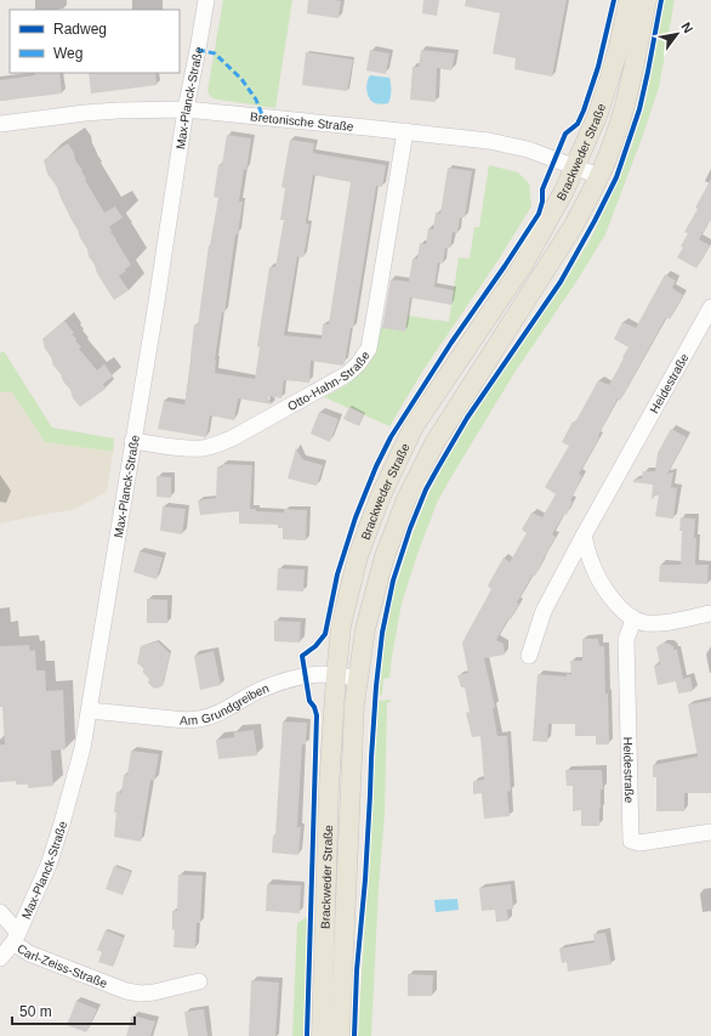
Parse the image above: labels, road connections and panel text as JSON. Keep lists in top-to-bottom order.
{
  "streets": {
    "main road": ["Brackweder Straße"],
    "street": [
      "Max-Planck-Straße",
      "Bretonische Straße",
      "Otto-Hahn-Straße",
      "Heidestraße",
      "Am Grundgreiben",
      "Carl-Zeiss-Straße"
    ]
  },
  "crossings": [
    ["Max-Planck-Straße", "Bretonische Straße"],
    ["Max-Planck-Straße", "Otto-Hahn-Straße"],
    ["Max-Planck-Straße", "Am Grundgreiben"],
    ["Max-Planck-Straße", "Carl-Zeiss-Straße"],
    ["Bretonische Straße", "Brackweder Straße"],
    ["Bretonische Straße", "Otto-Hahn-Straße"],
    ["Brackweder Straße", "Am Grundgreiben"]
  ],
  "legend": ["Radweg", "Weg"],
  "scale_bar": "50 m",
  "north": "top right"
}
